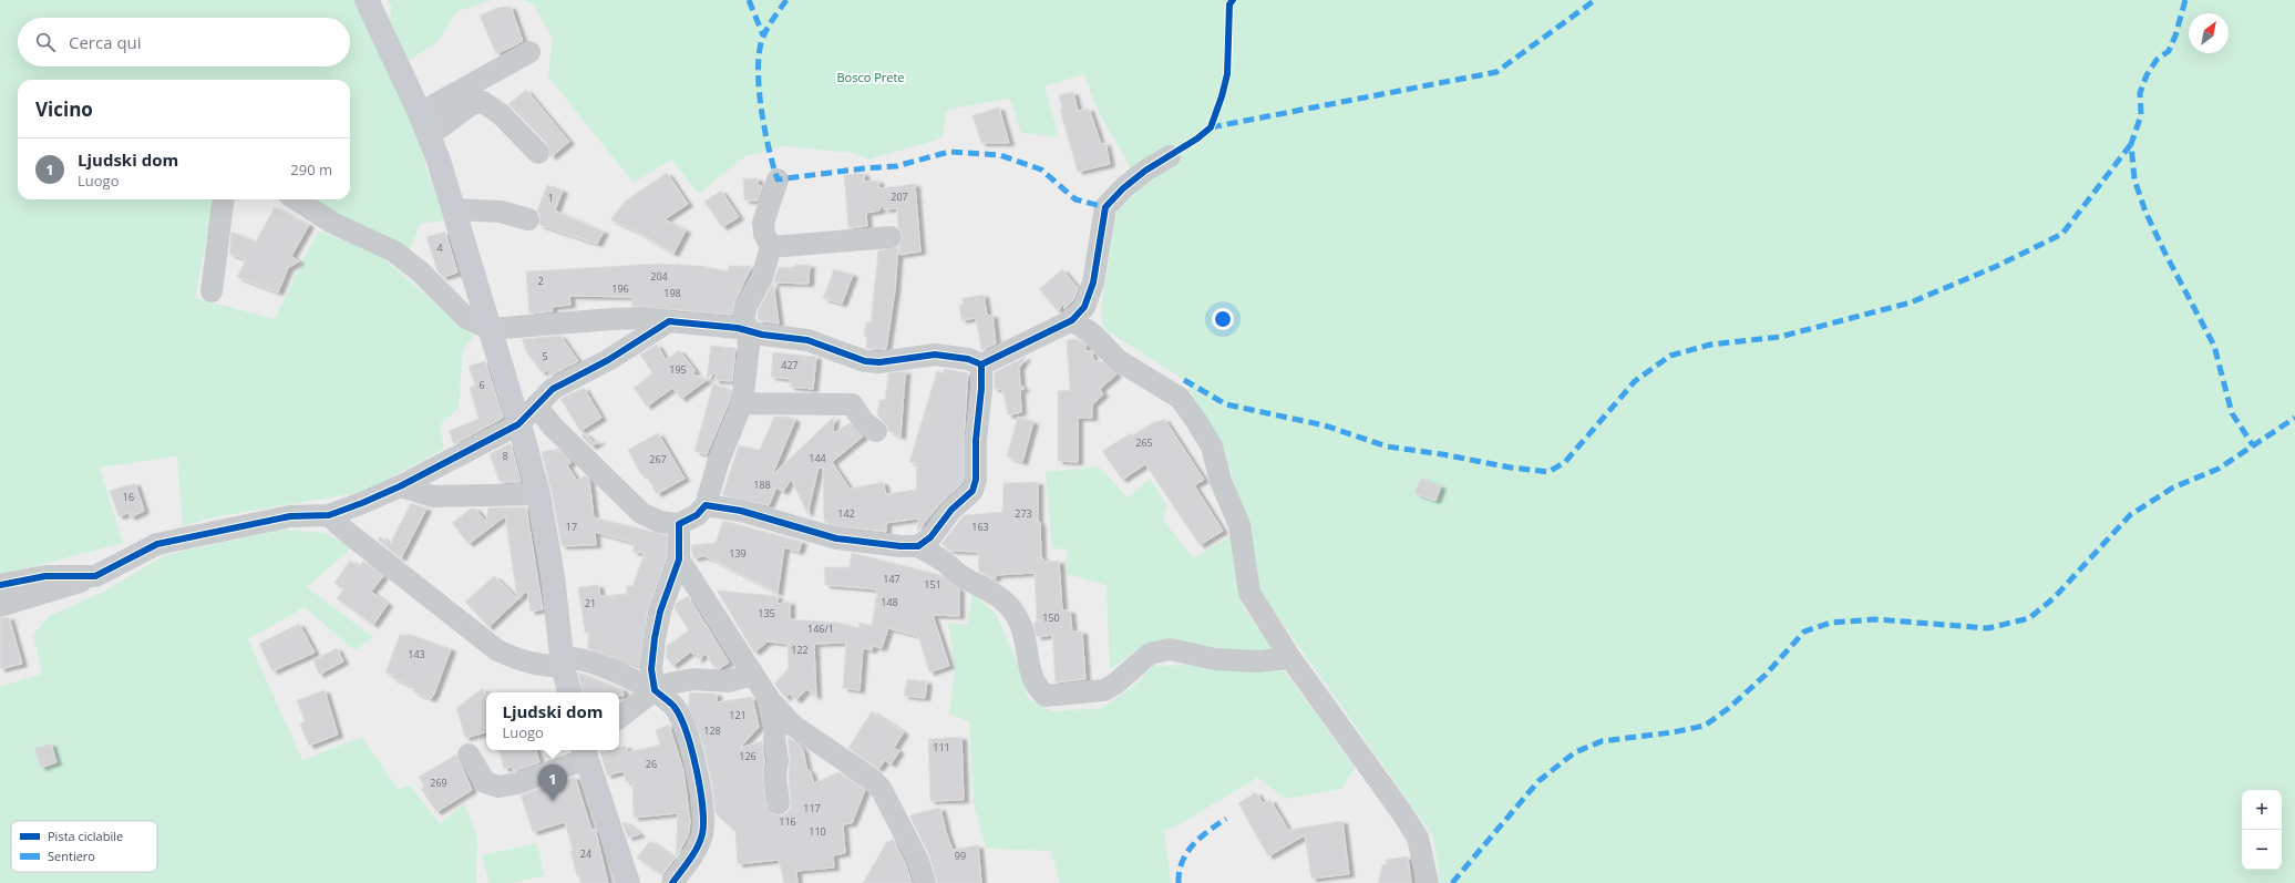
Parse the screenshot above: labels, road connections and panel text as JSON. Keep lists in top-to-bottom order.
{
  "parks": ["Bosco Prete"],
  "house_numbers": [
    "207",
    "1",
    "4",
    "204",
    "2",
    "196",
    "198",
    "5",
    "427",
    "195",
    "6",
    "265",
    "8",
    "144",
    "267",
    "188",
    "16",
    "142",
    "273",
    "17",
    "163",
    "139",
    "147",
    "151",
    "148",
    "21",
    "135",
    "150",
    "146/1",
    "122",
    "143",
    "121",
    "128",
    "111",
    "126",
    "26",
    "269",
    "117",
    "116",
    "110",
    "24",
    "99"
  ],
  "legend": ["Pista ciclabile", "Sentiero"],
  "north": "top right",
  "page": {
    "search": "Cerca qui",
    "heading": "Vicino",
    "list": [
      {
        "mark": "1",
        "name": "Ljudski dom",
        "note": "Luogo",
        "value": "290 m"
      }
    ],
    "popup": ["Ljudski dom", "Luogo"],
    "pins": "1",
    "map_buttons": ["+", "−"]
  }
}
